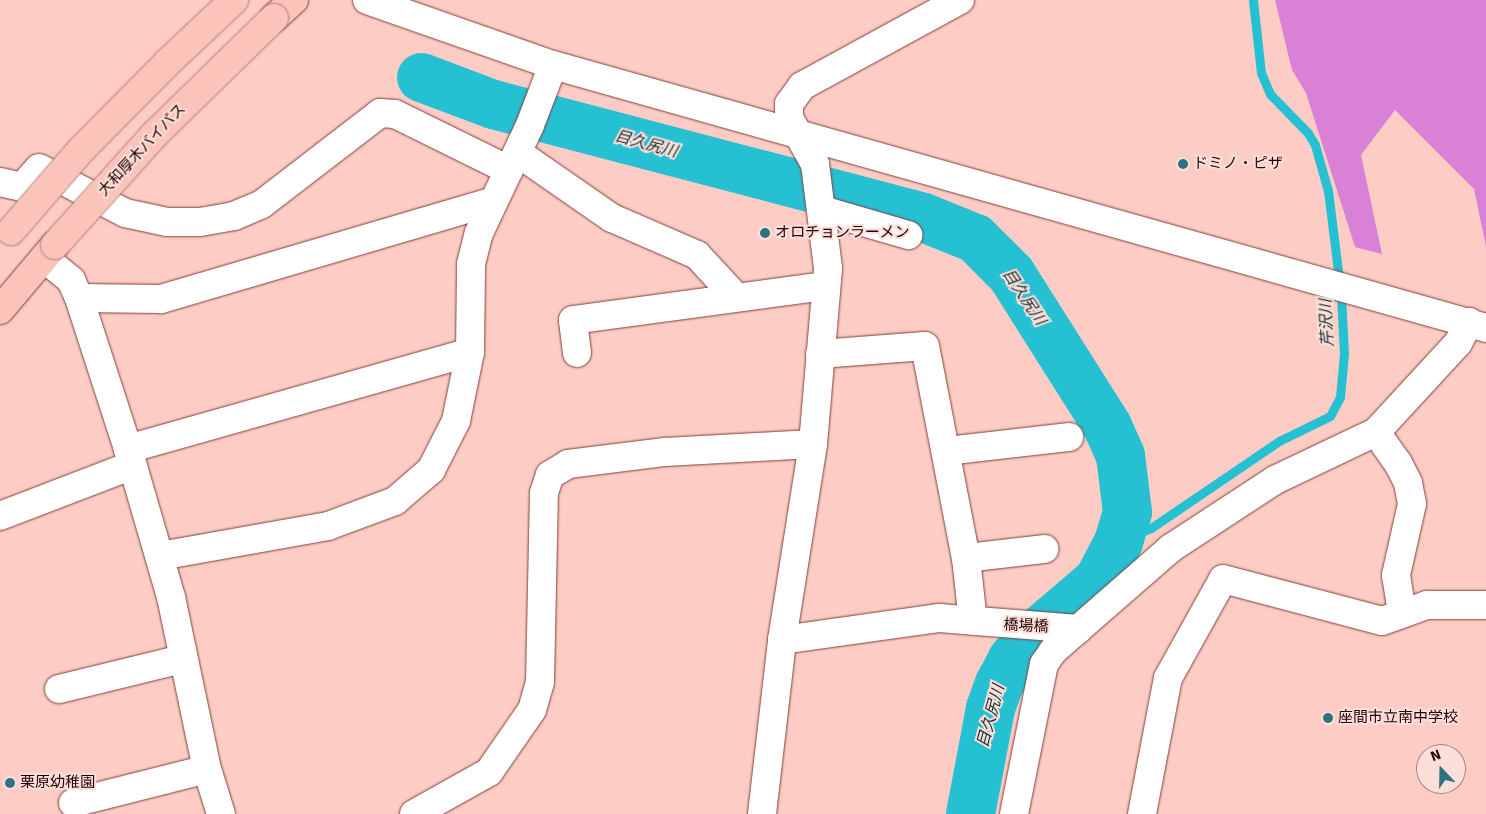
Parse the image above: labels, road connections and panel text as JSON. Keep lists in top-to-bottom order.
{
  "streets": {
    "highway": ["大和厚木バイパス"],
    "street": ["橋場橋"]
  },
  "water": ["目久尻川", "芹沢川"],
  "places": [
    "ドミノ・ピザ",
    "オロチョンラーメン",
    "座間市立南中学校",
    "栗原幼稚園"
  ],
  "north": "top"
}
